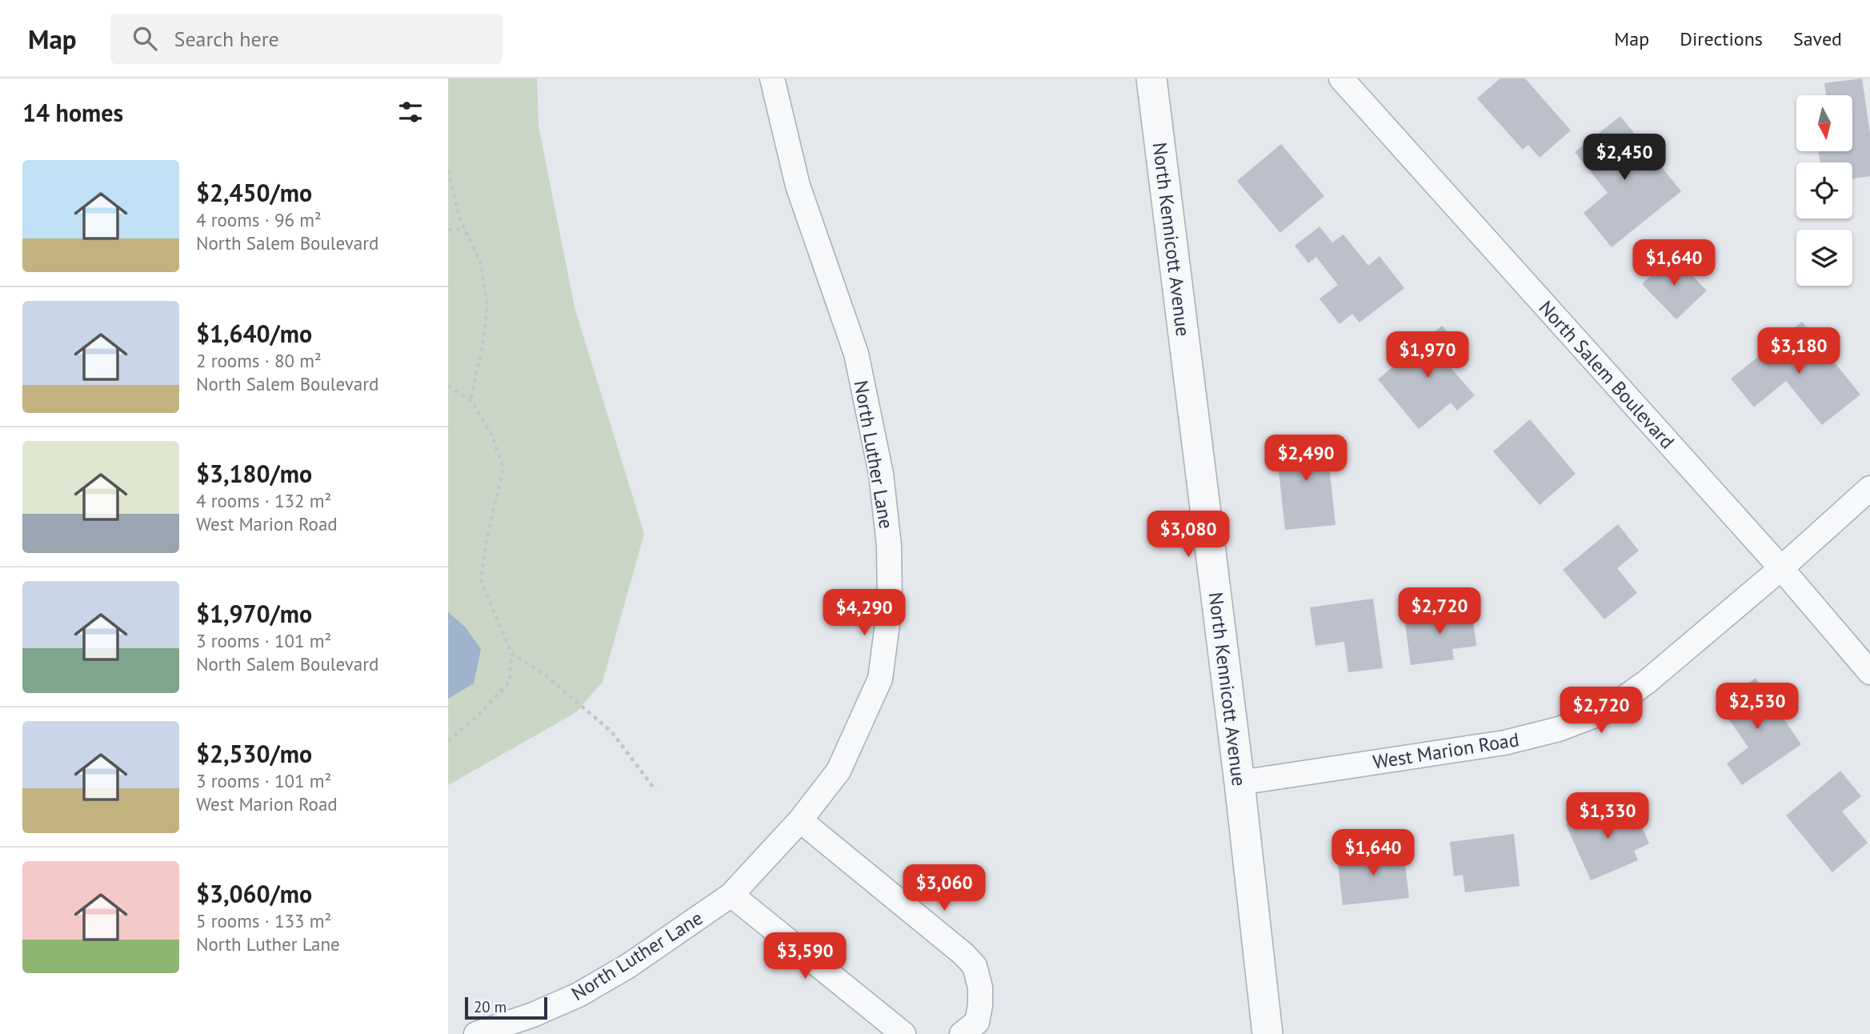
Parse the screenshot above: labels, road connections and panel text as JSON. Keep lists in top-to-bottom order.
{
  "streets": {
    "street": [
      "North Kennicott Avenue",
      "North Salem Boulevard",
      "North Luther Lane",
      "West Marion Road"
    ]
  },
  "crossings": [
    ["North Kennicott Avenue", "West Marion Road"],
    ["North Salem Boulevard", "West Marion Road"]
  ],
  "scale_bar": "20 m",
  "north": "bottom",
  "page": {
    "header": "Map",
    "search": "Search here",
    "nav": ["Map", "Directions", "Saved"],
    "heading": "14 homes",
    "price": [
      "$2,450",
      "$1,640",
      "$3,180",
      "$1,970",
      "$2,490",
      "$3,080",
      "$2,720",
      "$4,290",
      "$2,530",
      "$2,720",
      "$1,330",
      "$1,640",
      "$3,060",
      "$3,590"
    ],
    "list": [
      {
        "name": "$2,450/mo",
        "note": "4 rooms · 96 m² · North Salem Boulevard"
      },
      {
        "name": "$1,640/mo",
        "note": "2 rooms · 80 m² · North Salem Boulevard"
      },
      {
        "name": "$3,180/mo",
        "note": "4 rooms · 132 m² · West Marion Road"
      },
      {
        "name": "$1,970/mo",
        "note": "3 rooms · 101 m² · North Salem Boulevard"
      },
      {
        "name": "$2,530/mo",
        "note": "3 rooms · 101 m² · West Marion Road"
      },
      {
        "name": "$3,060/mo",
        "note": "5 rooms · 133 m² · North Luther Lane"
      }
    ],
    "scale": "20 m"
  }
}
